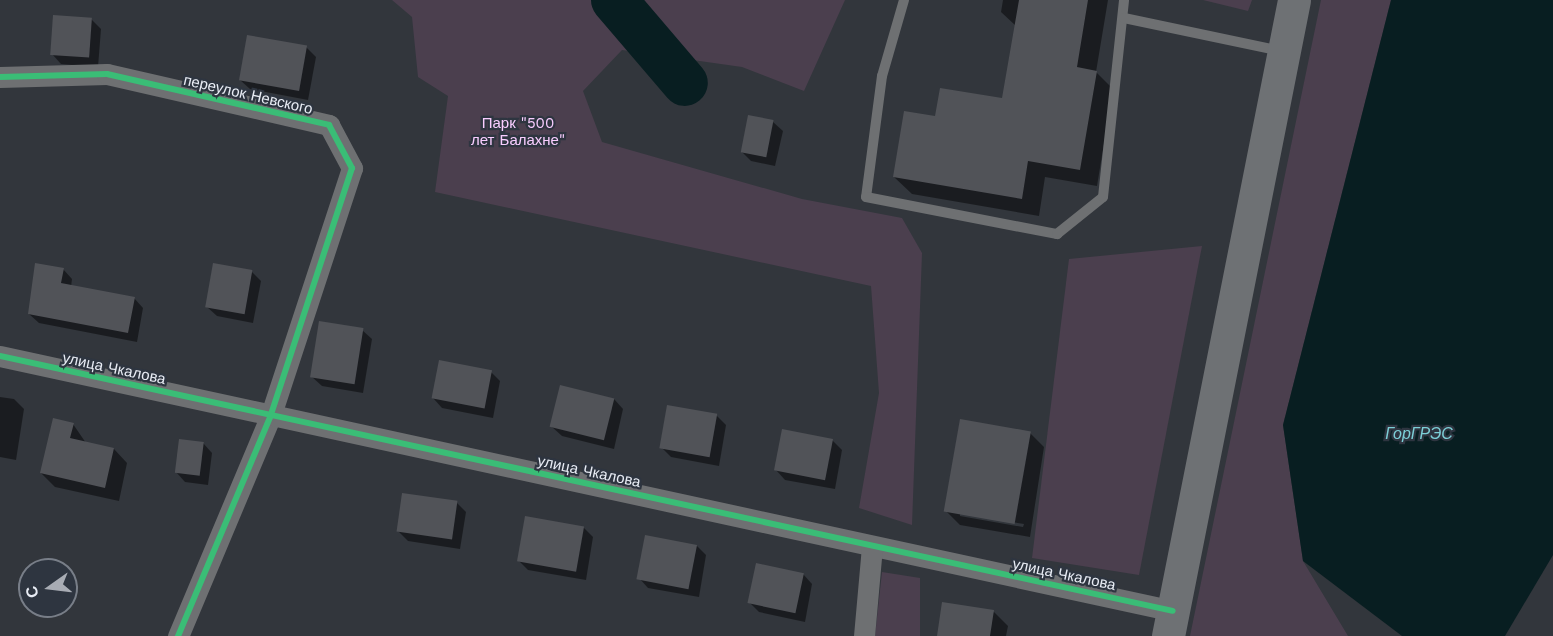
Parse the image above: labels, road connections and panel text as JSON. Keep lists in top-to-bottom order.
{
  "streets": {
    "street": ["переулок Невского", "улица Чкалова"]
  },
  "crossings": [
    ["переулок Невского", "улица Чкалова"]
  ],
  "water": ["ГорГРЭС"],
  "parks": ["Парк \"500 лет Балахне\""],
  "north": "left"
}
